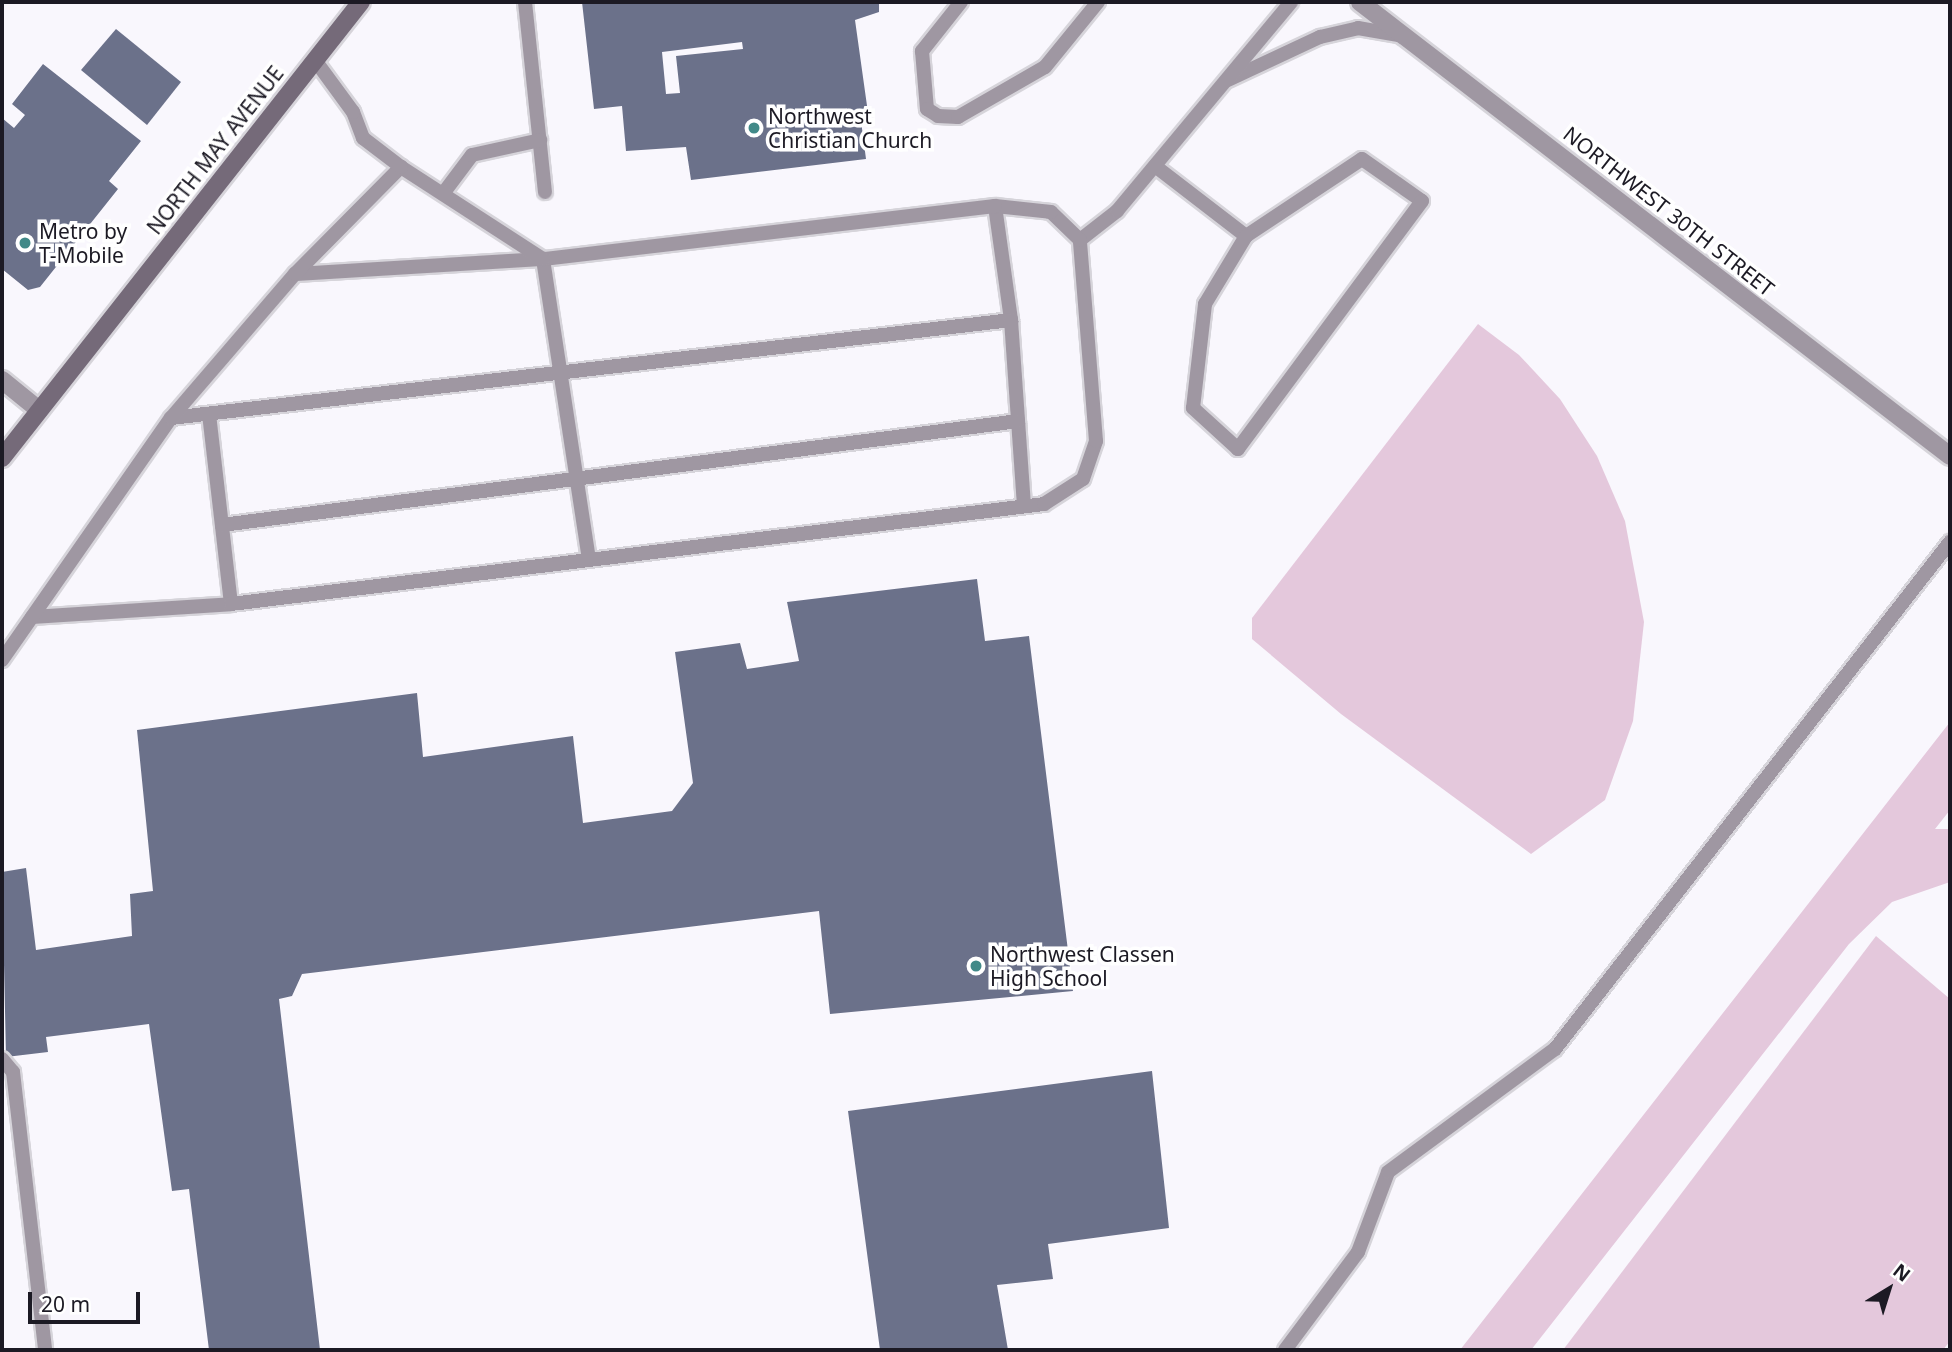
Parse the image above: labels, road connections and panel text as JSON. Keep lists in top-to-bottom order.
{
  "streets": {
    "main road": ["NORTH MAY AVENUE"],
    "street": ["NORTHWEST 30TH STREET"]
  },
  "places": ["Northwest Christian Church", "Metro by T-Mobile", "Northwest Classen High School"],
  "scale_bar": "20 m",
  "north": "top right"
}
